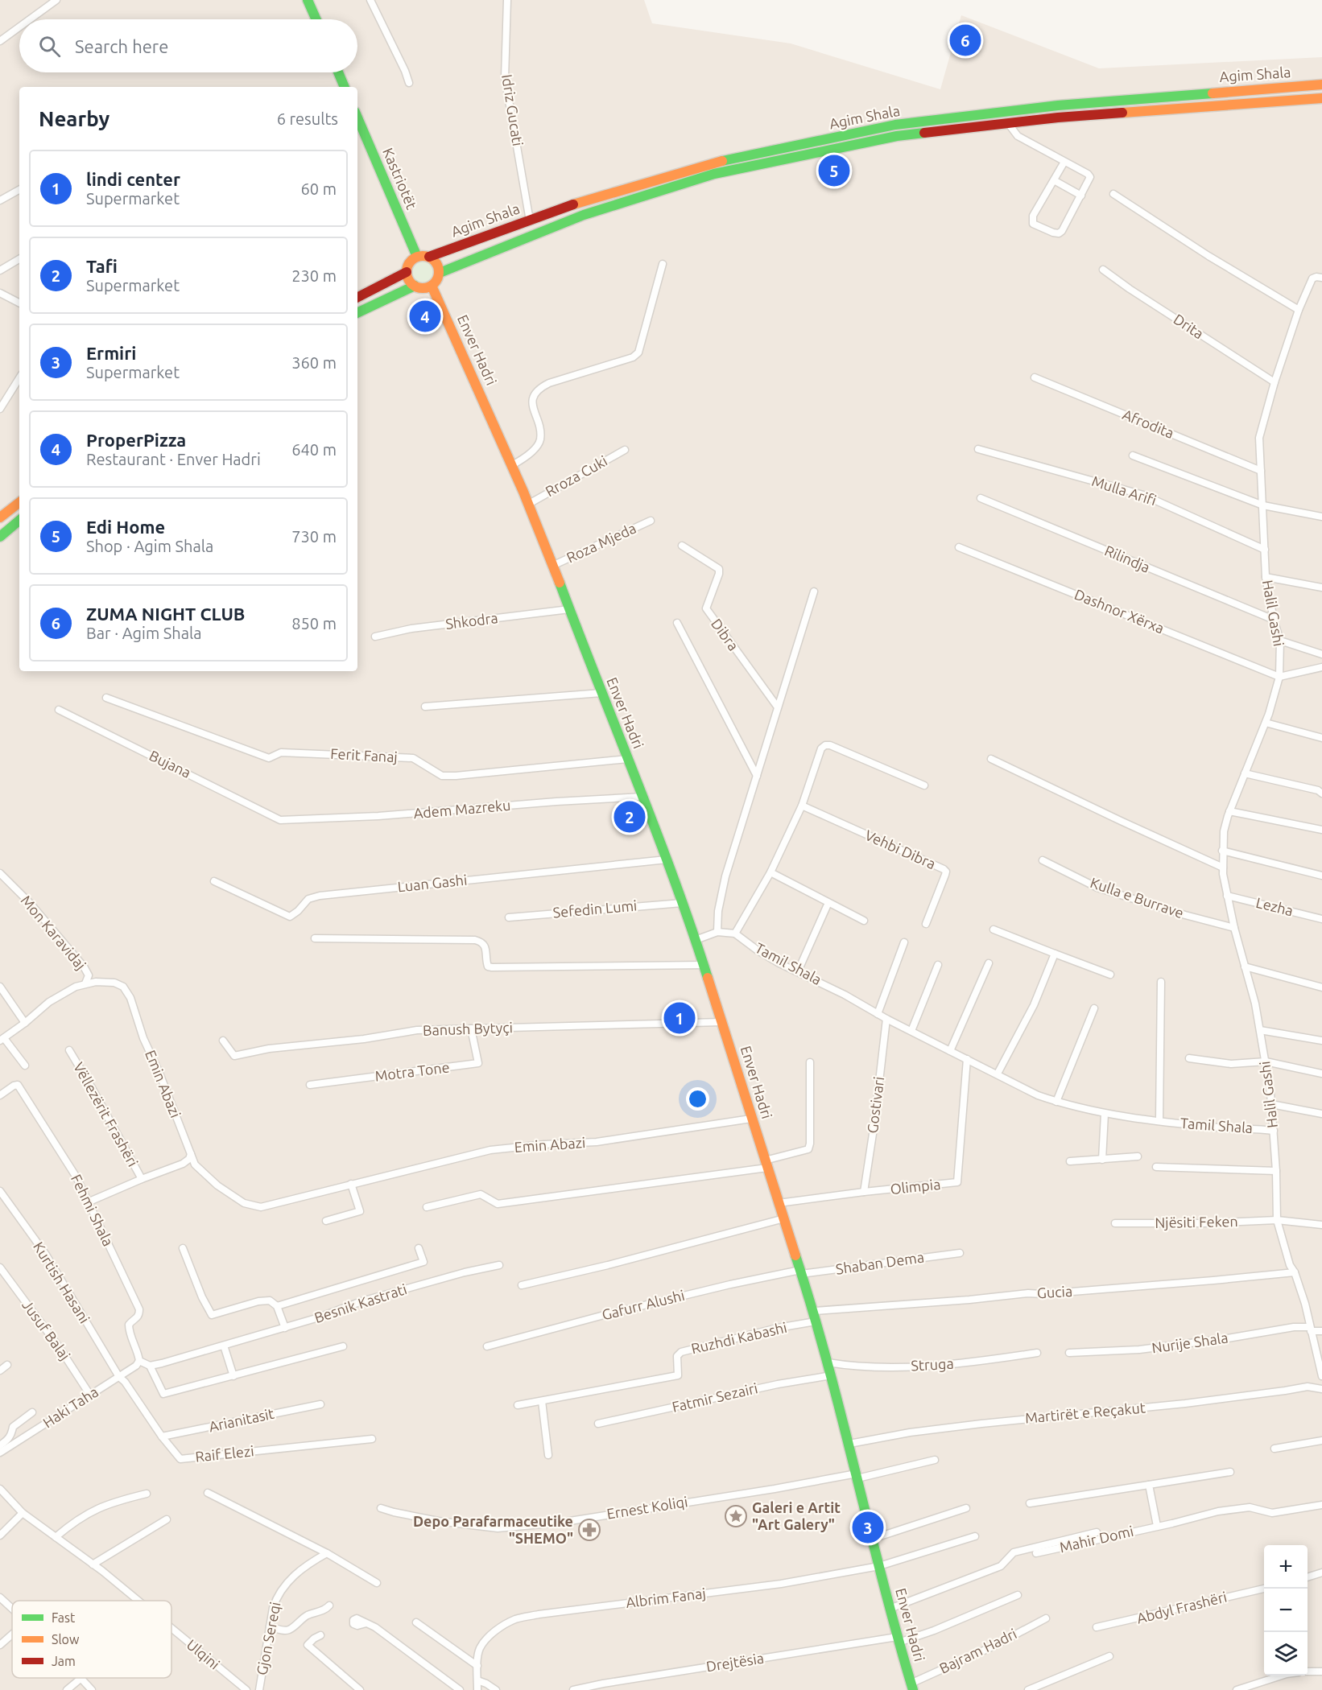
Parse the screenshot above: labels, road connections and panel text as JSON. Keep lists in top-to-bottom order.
{
  "streets": {
    "main road": ["Agim Shala", "Kastriotët", "Enver Hadri"],
    "street": [
      "Idriz Gucati",
      "Drita",
      "Afrodita",
      "Rroza Cuki",
      "Mulla Arifi",
      "Roza Mjeda",
      "Rilindja",
      "Dashnor Xërxa",
      "Halil Gashi",
      "Shkodra",
      "Dibra",
      "Ferit Fanaj",
      "Bujana",
      "Adem Mazreku",
      "Vehbi Dibra",
      "Luan Gashi",
      "Kulla e Burrave",
      "Lezha",
      "Sefedin Lumi",
      "Mon Karavidaj",
      "Tamil Shala",
      "Banush Bytyçi",
      "Motra Tone",
      "Emin Abazi",
      "Gostivari",
      "Vëllezërit Frashëri",
      "Olimpia",
      "Fehmi Shala",
      "Njësiti Feken",
      "Shaban Dema",
      "Kurtish Hasani",
      "Gucia",
      "Besnik Kastrati",
      "Gafurr Alushi",
      "Jusuf Balaj",
      "Ruzhdi Kabashi",
      "Nurije Shala",
      "Struga",
      "Fatmir Sezairi",
      "Haki Taha",
      "Martirët e Reçakut",
      "Arianitasit",
      "Raif Elezi",
      "Ernest Koliqi",
      "Mahir Domi",
      "Albrim Fanaj",
      "Abdyl Frashëri",
      "Gjon Sereqi",
      "Bajram Hadri",
      "Ulqini",
      "Drejtësia"
    ]
  },
  "crossings": [
    ["Agim Shala", "Idriz Gucati"],
    ["Agim Shala", "Kastriotët"],
    ["Agim Shala", "Enver Hadri"],
    ["Kastriotët", "Enver Hadri"],
    ["Drita", "Halil Gashi"],
    ["Enver Hadri", "Rroza Cuki"],
    ["Enver Hadri", "Roza Mjeda"],
    ["Enver Hadri", "Shkodra"],
    ["Enver Hadri", "Ferit Fanaj"],
    ["Enver Hadri", "Adem Mazreku"],
    ["Enver Hadri", "Luan Gashi"],
    ["Enver Hadri", "Sefedin Lumi"],
    ["Enver Hadri", "Banush Bytyçi"],
    ["Enver Hadri", "Emin Abazi"],
    ["Enver Hadri", "Olimpia"],
    ["Enver Hadri", "Shaban Dema"],
    ["Enver Hadri", "Gucia"],
    ["Enver Hadri", "Gafurr Alushi"],
    ["Enver Hadri", "Ruzhdi Kabashi"],
    ["Enver Hadri", "Struga"],
    ["Enver Hadri", "Fatmir Sezairi"],
    ["Enver Hadri", "Martirët e Reçakut"],
    ["Enver Hadri", "Ernest Koliqi"],
    ["Enver Hadri", "Albrim Fanaj"],
    ["Enver Hadri", "Bajram Hadri"],
    ["Enver Hadri", "Drejtësia"],
    ["Afrodita", "Halil Gashi"],
    ["Mulla Arifi", "Halil Gashi"],
    ["Rilindja", "Halil Gashi"],
    ["Dashnor Xërxa", "Halil Gashi"],
    ["Halil Gashi", "Kulla e Burrave"],
    ["Halil Gashi", "Lezha"],
    ["Halil Gashi", "Tamil Shala"],
    ["Halil Gashi", "Njësiti Feken"],
    ["Halil Gashi", "Gucia"],
    ["Halil Gashi", "Nurije Shala"],
    ["Bujana", "Adem Mazreku"],
    ["Mon Karavidaj", "Emin Abazi"],
    ["Tamil Shala", "Gostivari"],
    ["Tamil Shala", "Olimpia"],
    ["Banush Bytyçi", "Motra Tone"],
    ["Emin Abazi", "Vëllezërit Frashëri"],
    ["Gostivari", "Olimpia"],
    ["Vëllezërit Frashëri", "Fehmi Shala"],
    ["Fehmi Shala", "Haki Taha"],
    ["Shaban Dema", "Gafurr Alushi"],
    ["Kurtish Hasani", "Haki Taha"],
    ["Kurtish Hasani", "Raif Elezi"],
    ["Gucia", "Ruzhdi Kabashi"],
    ["Jusuf Balaj", "Haki Taha"],
    ["Haki Taha", "Raif Elezi"],
    ["Arianitasit", "Raif Elezi"]
  ],
  "places": {
    "place": ["Galeri e Artit \"Art Galery\""],
    "pharmacy": ["Depo Parafarmaceutike \"SHEMO\""]
  },
  "legend": ["Fast", "Slow", "Jam"],
  "page": {
    "search": "Search here",
    "pins": [
      "6",
      "5",
      "4",
      "2",
      "1",
      "3"
    ],
    "heading": ["Nearby", "6 results"],
    "list": [
      {
        "mark": "1",
        "name": "lindi center",
        "note": "Supermarket",
        "value": "60 m"
      },
      {
        "mark": "2",
        "name": "Tafi",
        "note": "Supermarket",
        "value": "230 m"
      },
      {
        "mark": "3",
        "name": "Ermiri",
        "note": "Supermarket",
        "value": "360 m"
      },
      {
        "mark": "4",
        "name": "ProperPizza",
        "note": "Restaurant · Enver Hadri",
        "value": "640 m"
      },
      {
        "mark": "5",
        "name": "Edi Home",
        "note": "Shop · Agim Shala",
        "value": "730 m"
      },
      {
        "mark": "6",
        "name": "ZUMA NIGHT CLUB",
        "note": "Bar · Agim Shala",
        "value": "850 m"
      }
    ],
    "map_buttons": ["+", "−"]
  }
}
